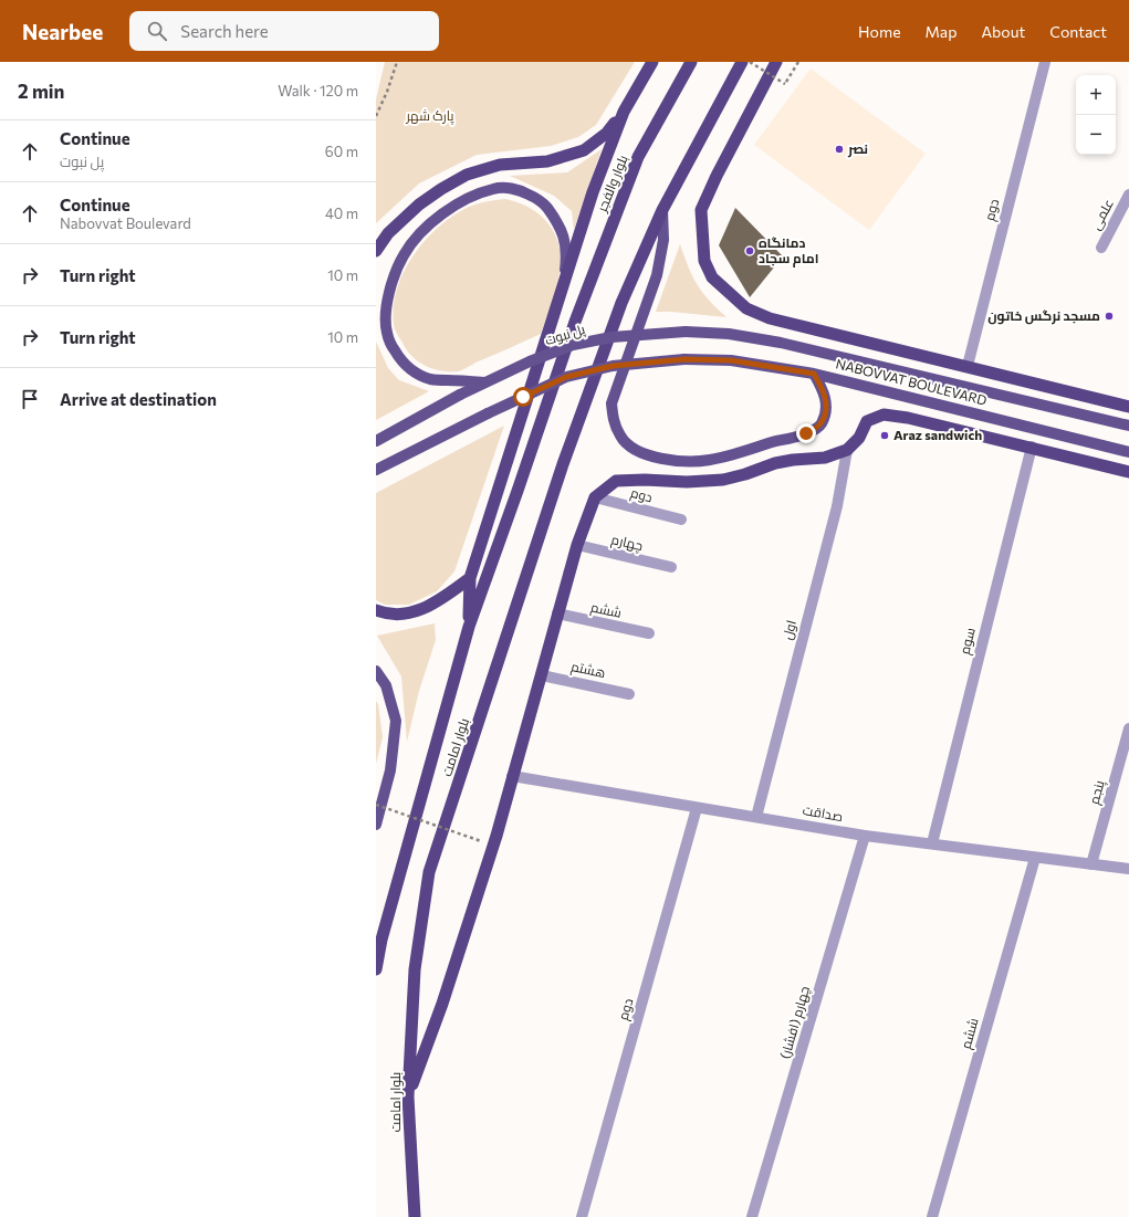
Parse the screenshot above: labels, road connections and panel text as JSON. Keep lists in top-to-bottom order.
{
  "streets": {
    "highway": ["بلوار والفجر", "بلوار امامت"],
    "main road": ["پل نبوت", "NABOVVAT BOULEVARD"],
    "street": [
      "دوم",
      "علمی",
      "چهارم",
      "ششم",
      "اول",
      "سوم",
      "هشتم",
      "پنجم",
      "صداقت",
      "چهارم (افشار)"
    ]
  },
  "crossings": [
    ["بلوار والفجر", "بلوار امامت"],
    ["دوم", "صداقت"],
    ["پل نبوت", "NABOVVAT BOULEVARD"],
    ["ششم", "صداقت"],
    ["اول", "صداقت"],
    ["سوم", "صداقت"],
    ["پنجم", "صداقت"],
    ["صداقت", "چهارم (افشار)"]
  ],
  "parks": ["پارک شهر"],
  "places": [
    "نصر",
    "دمانگاه امام سجاد",
    "مسجد نرگس خاتون",
    "Araz sandwich"
  ],
  "page": {
    "header": "Nearbee",
    "search": "Search here",
    "nav": [
      "Home",
      "Map",
      "About",
      "Contact"
    ],
    "heading": ["2 min", "Walk · 120 m"],
    "map_buttons": ["+", "−"],
    "list": [
      ["Continue", "پل نبوت", "60 m"],
      ["Continue", "Nabovvat Boulevard", "40 m"],
      ["Turn right", "10 m"],
      ["Turn right", "10 m"],
      "Arrive at destination"
    ]
  }
}
